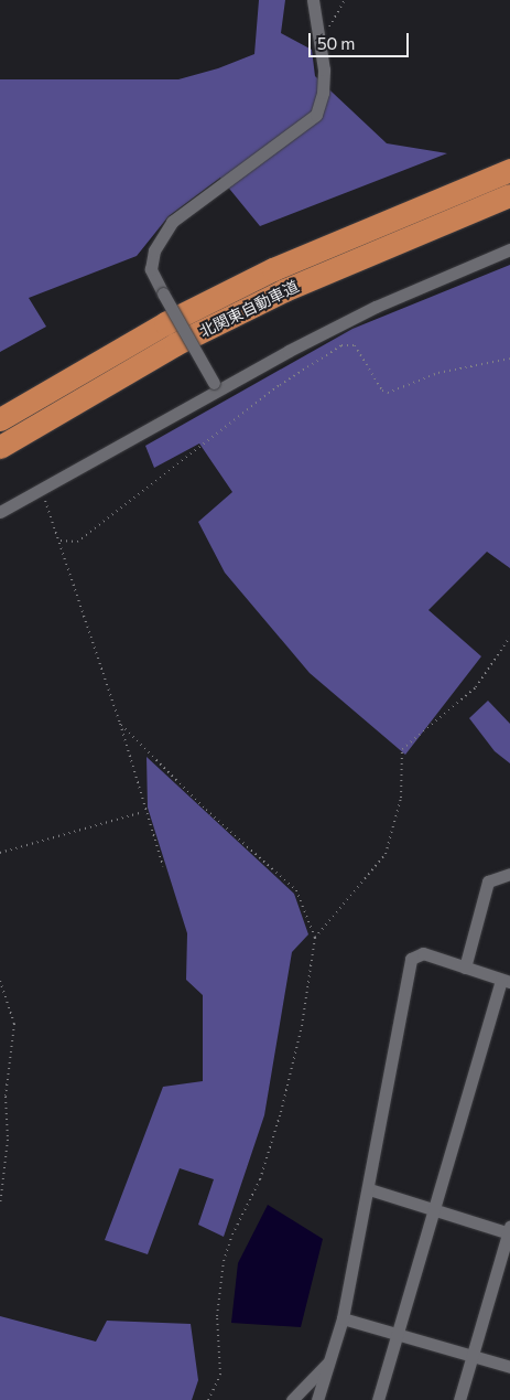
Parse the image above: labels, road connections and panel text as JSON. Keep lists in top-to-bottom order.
{
  "streets": {
    "highway": ["北関東自動車道"]
  },
  "scale_bar": "50 m"
}
